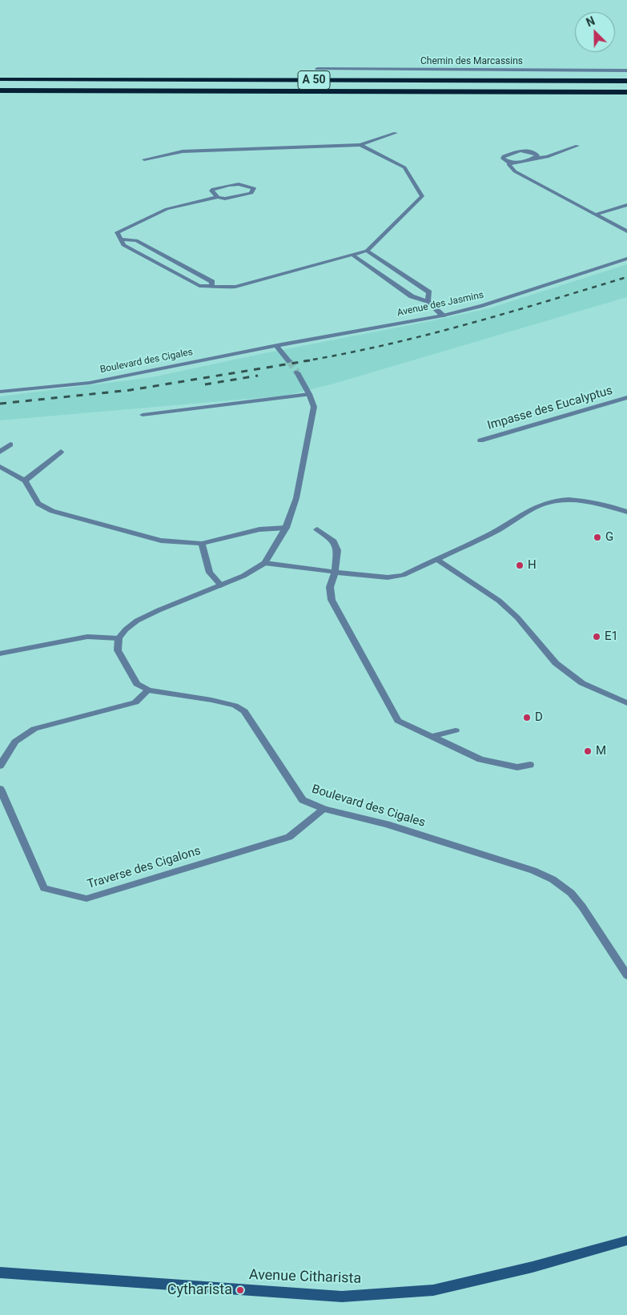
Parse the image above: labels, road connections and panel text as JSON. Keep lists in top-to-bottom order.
{
  "streets": {
    "highway": ["A 50"],
    "street": [
      "Chemin des Marcassins",
      "Avenue des Jasmins",
      "Boulevard des Cigales",
      "Impasse des Eucalyptus",
      "Traverse des Cigalons",
      "Avenue Citharista"
    ]
  },
  "crossings": [
    ["Avenue des Jasmins", "Boulevard des Cigales"],
    ["Boulevard des Cigales", "Traverse des Cigalons"]
  ],
  "places": [
    "G",
    "H",
    "E1",
    "D",
    "M",
    "Cytharista"
  ],
  "north": "top left"
}
